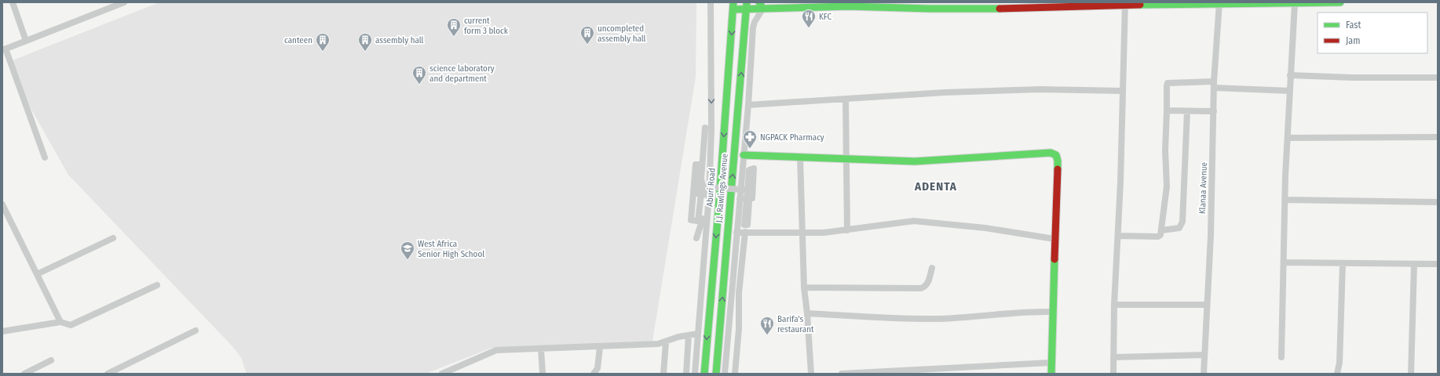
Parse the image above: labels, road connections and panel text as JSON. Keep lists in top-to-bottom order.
{
  "streets": {
    "main road": ["Aburi Road", "J.J. Rawlings Avenue"],
    "street": ["Klanaa Avenue"]
  },
  "one_way": ["Aburi Road", "J.J. Rawlings Avenue"],
  "districts": ["ADENTA"],
  "places": {
    "restaurant": ["KFC", "Barifa's restaurant"],
    "building": [
      "current form 3 block",
      "uncompleted assembly hall",
      "canteen",
      "assembly hall",
      "science laboratory and department"
    ],
    "pharmacy": ["NGPACK Pharmacy"],
    "school or university": ["West Africa Senior High School"]
  },
  "legend": ["Fast", "Jam"]
}
